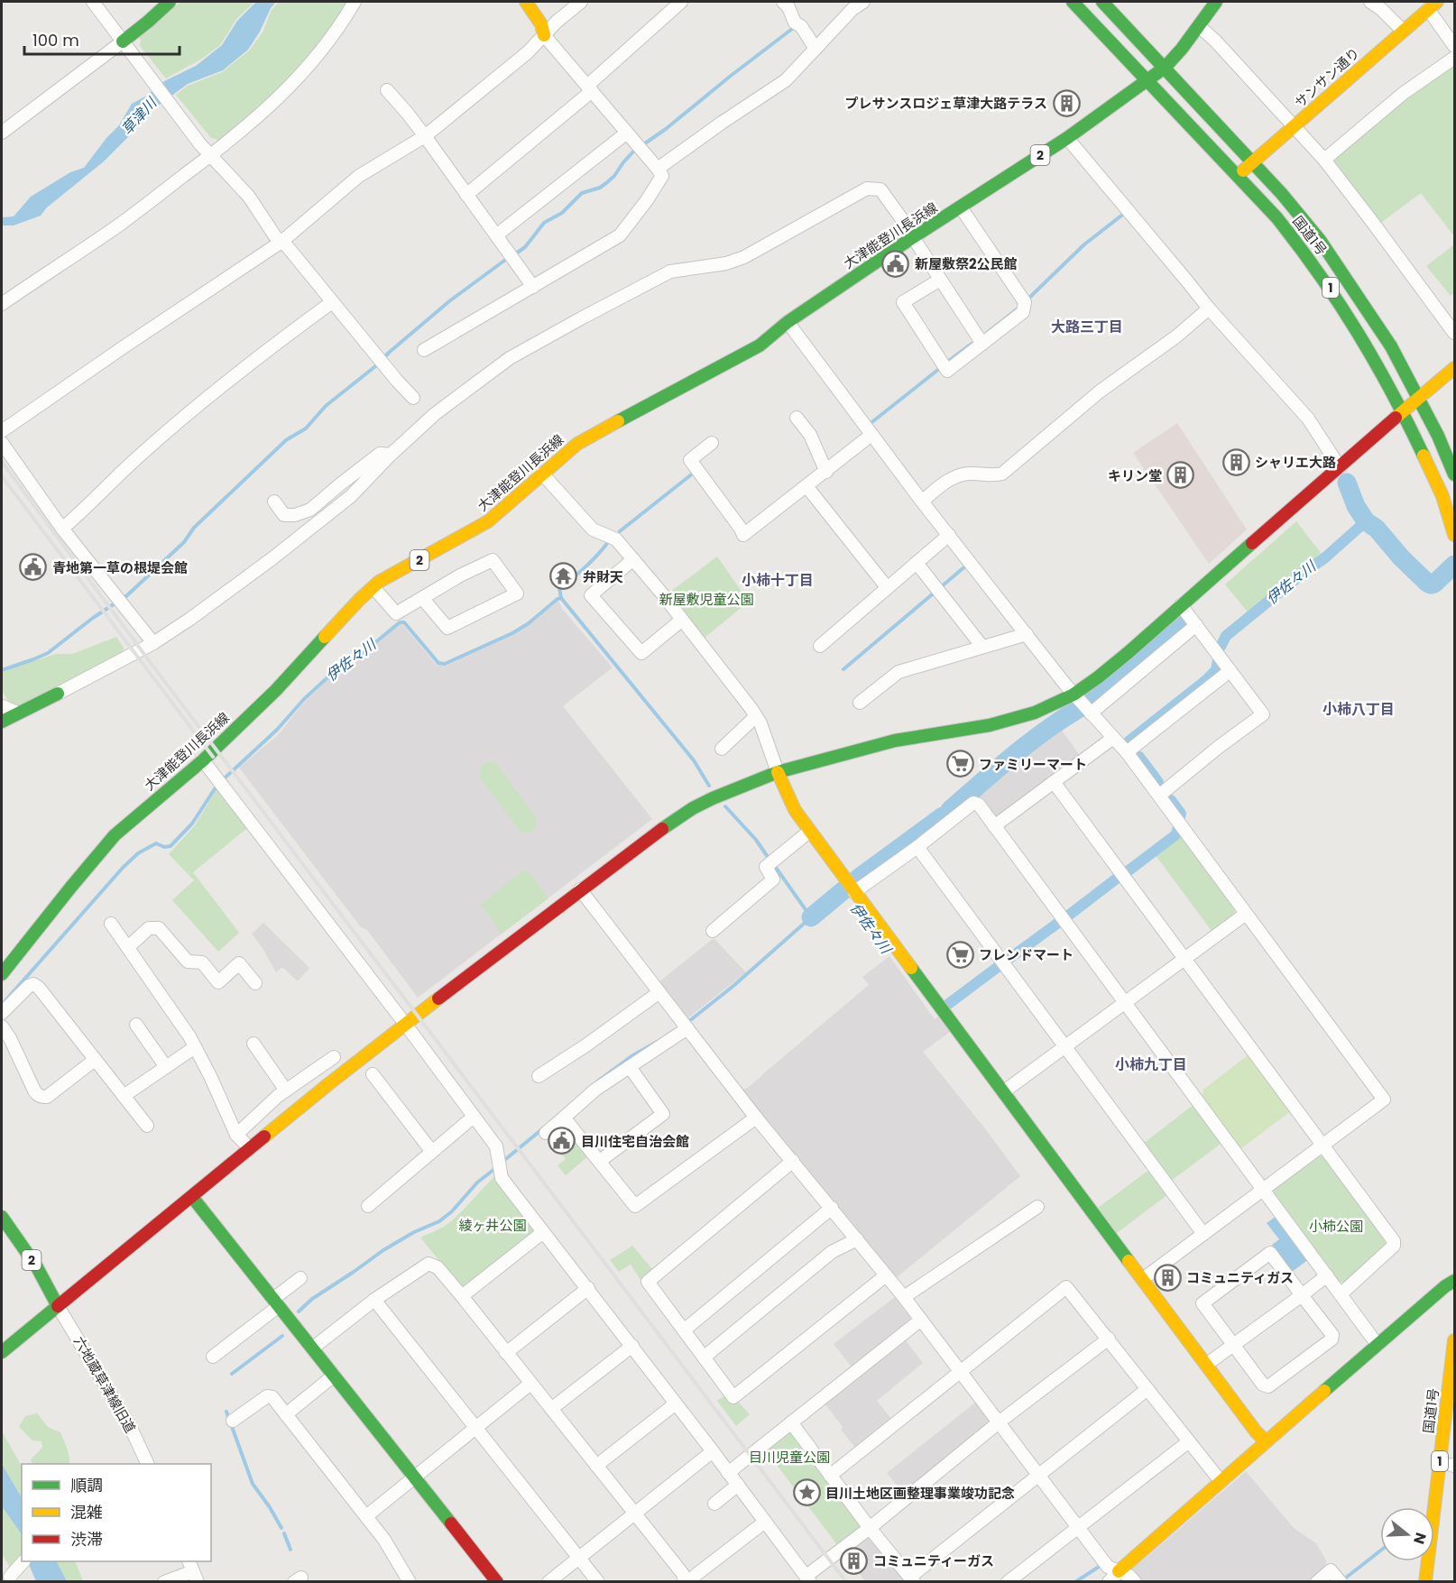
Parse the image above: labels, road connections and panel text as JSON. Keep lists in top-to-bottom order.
{
  "streets": {
    "main road": [
      "サンサン通り",
      "2",
      "大津能登川長浜線",
      "国道1号",
      "1"
    ],
    "street": ["六地蔵草津線旧道"]
  },
  "crossings": [
    ["サンサン通り", "国道1号"],
    ["2", "六地蔵草津線旧道"],
    ["大津能登川長浜線", "国道1号"]
  ],
  "districts": [
    "大路三丁目",
    "小柿十丁目",
    "小柿八丁目",
    "小柿九丁目"
  ],
  "water": ["草津川", "伊佐々川"],
  "parks": [
    "新屋敷児童公園",
    "綾ヶ井公園",
    "小柿公園",
    "目川児童公園"
  ],
  "places": {
    "building": [
      "プレサンスロジェ草津大路テラス",
      "シャリエ大路",
      "キリン堂",
      "コミュニティガス",
      "コミュニティーガス"
    ],
    "public building": ["新屋敷祭2公民館", "青地第一草の根堤会館", "目川住宅自治会館"],
    "temple": ["弁財天"],
    "supermarket": ["ファミリーマート", "フレンドマート"],
    "place": ["目川土地区画整理事業竣功記念"]
  },
  "legend": ["順調", "混雑", "渋滞"],
  "scale_bar": "100 m",
  "north": "right"
}
